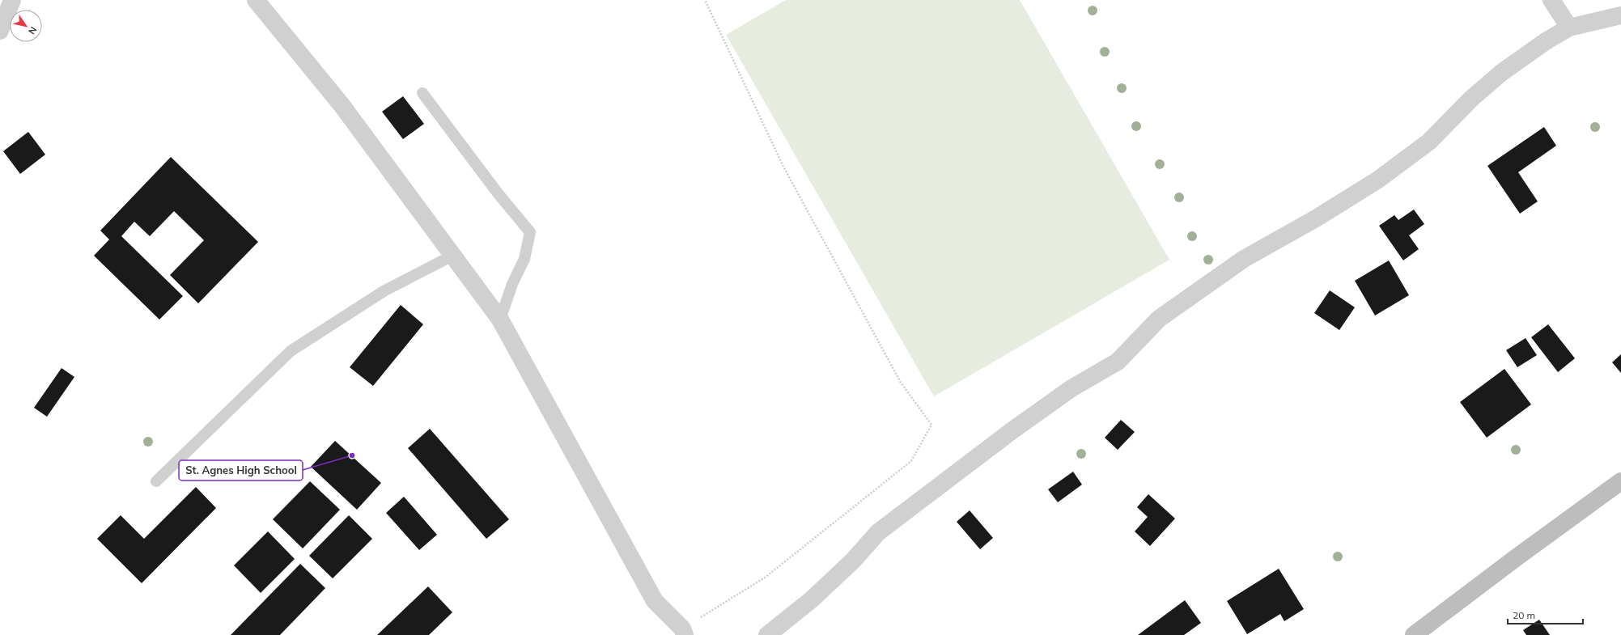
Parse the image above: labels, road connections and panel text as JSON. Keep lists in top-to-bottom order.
{
  "places": ["St. Agnes High School"],
  "scale_bar": "20 m",
  "north": "bottom right"
}
